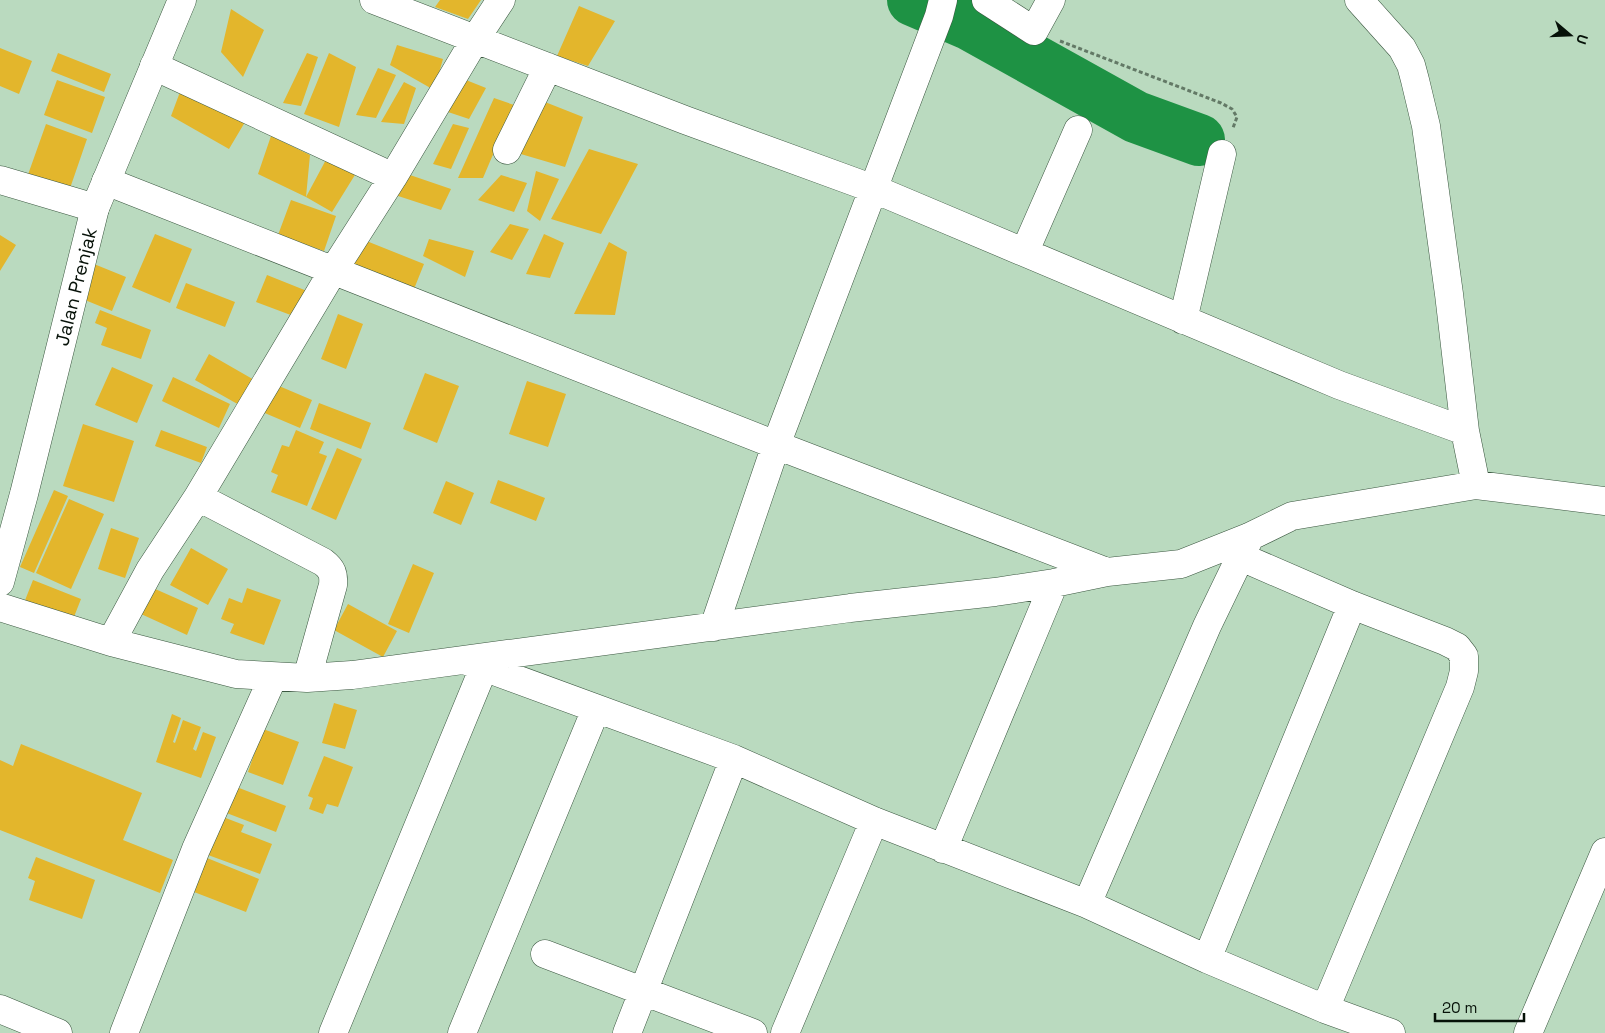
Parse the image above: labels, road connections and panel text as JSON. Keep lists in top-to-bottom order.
{
  "streets": {
    "street": ["Jalan Prenjak"]
  },
  "scale_bar": "20 m",
  "north": "right"
}
